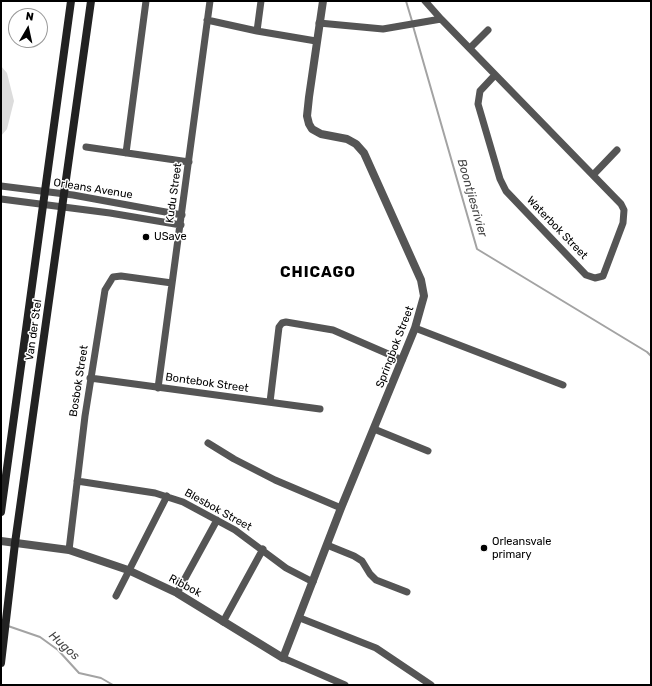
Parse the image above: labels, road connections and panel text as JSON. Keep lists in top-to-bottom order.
{
  "streets": {
    "main road": ["Van der Stel"],
    "street": [
      "Orleans Avenue",
      "Kudu Street",
      "Waterbok Street",
      "Springbok Street",
      "Bosbok Street",
      "Bontebok Street",
      "Blesbok Street",
      "Ribbok"
    ]
  },
  "crossings": [
    ["Orleans Avenue", "Kudu Street"],
    ["Orleans Avenue", "Van der Stel"],
    ["Kudu Street", "Bosbok Street"],
    ["Kudu Street", "Bontebok Street"],
    ["Van der Stel", "Ribbok"],
    ["Springbok Street", "Blesbok Street"],
    ["Springbok Street", "Ribbok"],
    ["Bosbok Street", "Bontebok Street"],
    ["Bosbok Street", "Blesbok Street"],
    ["Bosbok Street", "Ribbok"]
  ],
  "districts": ["CHICAGO"],
  "water": ["Boontjiesrivier", "Hugos"],
  "places": ["USave", "Orleansvale primary"],
  "north": "top"
}
